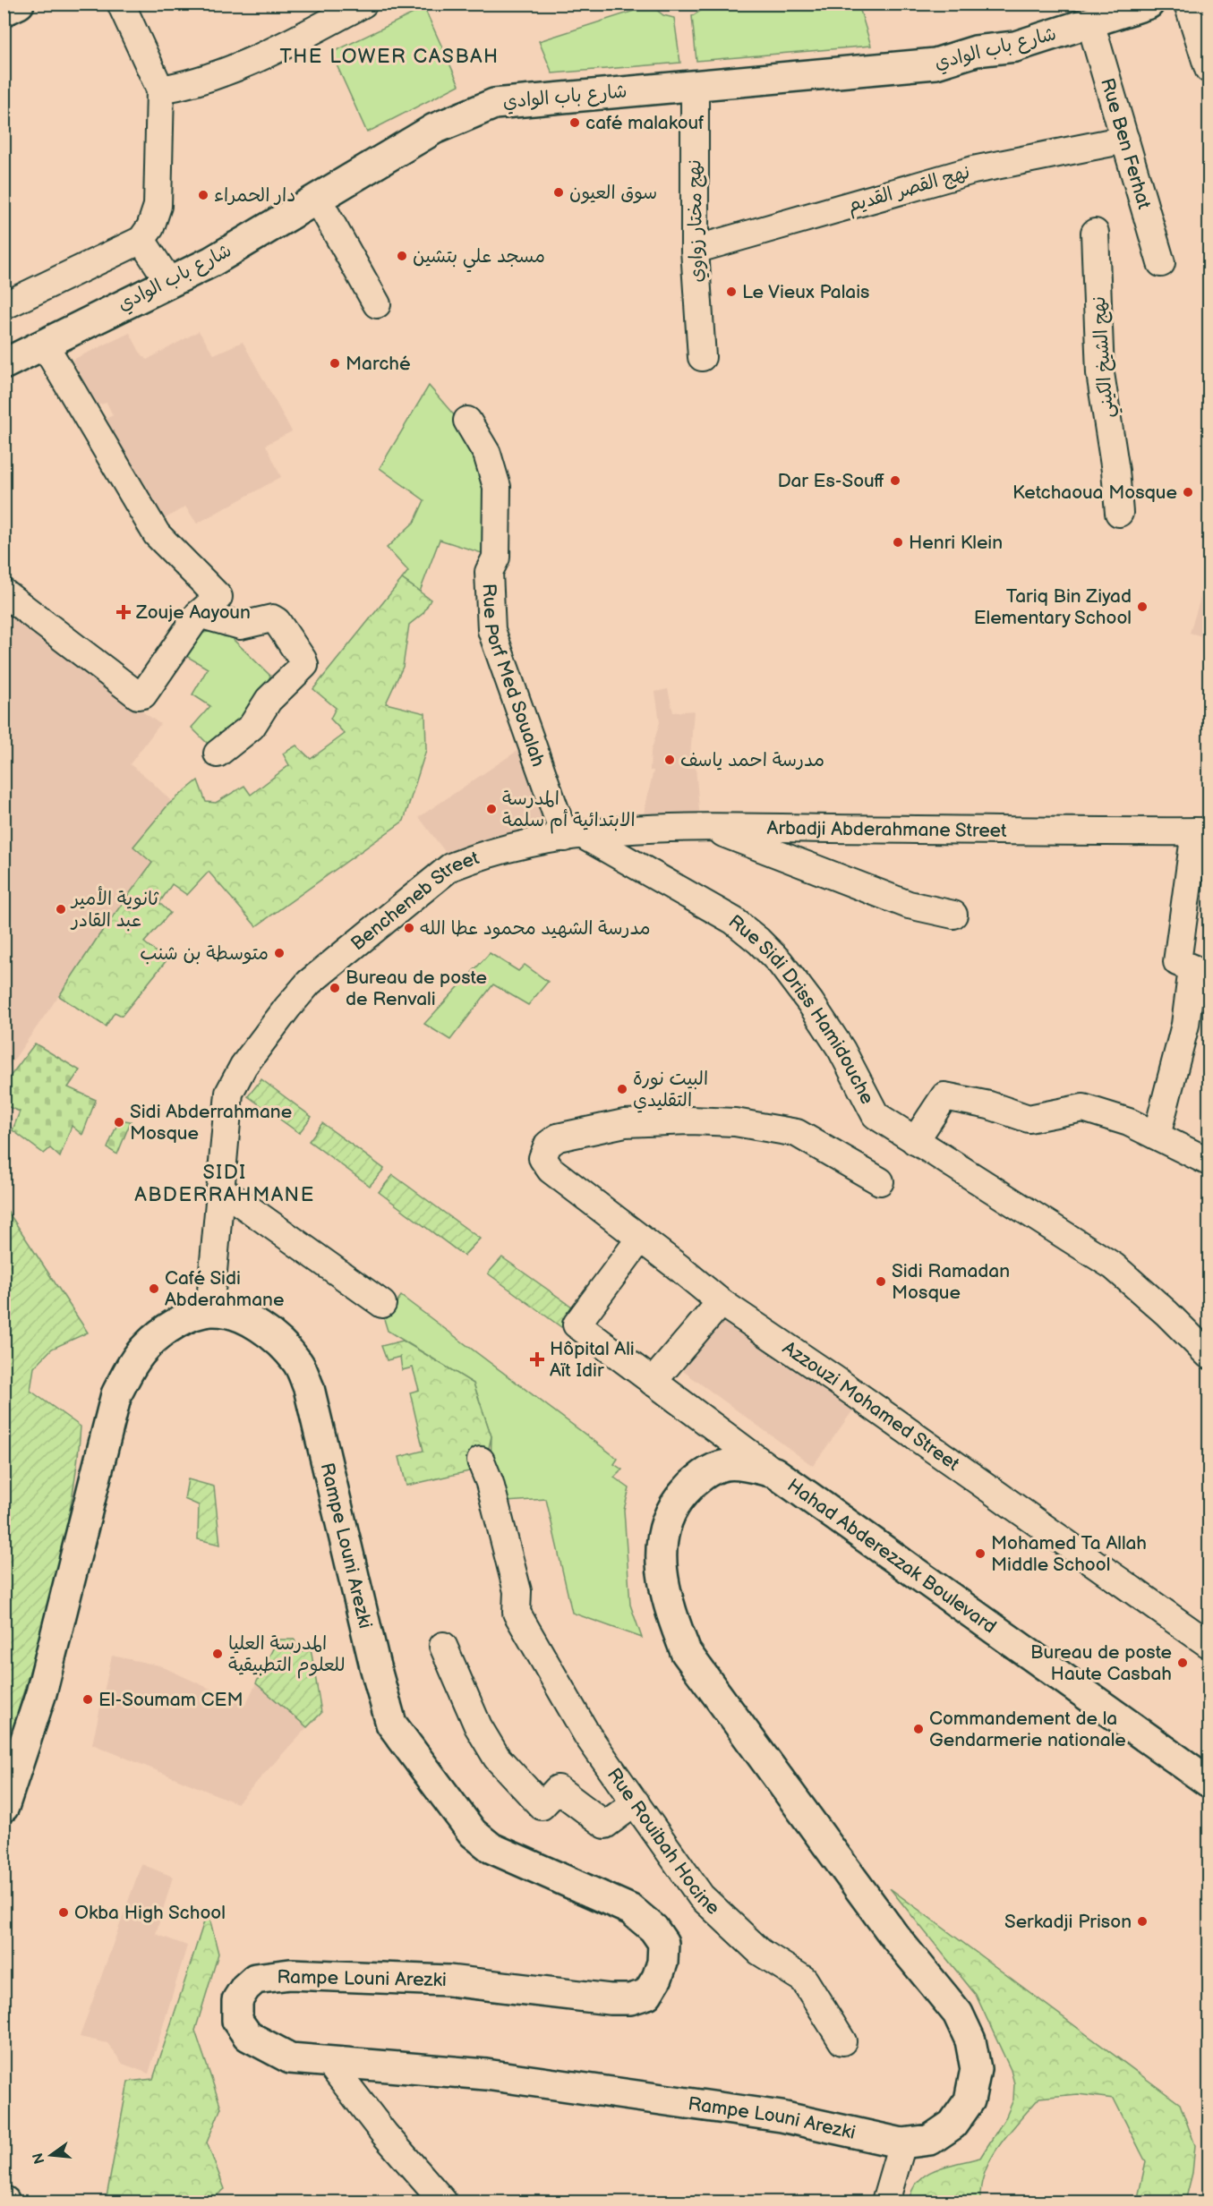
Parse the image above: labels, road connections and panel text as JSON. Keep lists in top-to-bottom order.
{
  "streets": {
    "street": [
      "شارع باب الوادي",
      "Rue Ben Ferhat",
      "نهج القصر القديم",
      "نهج مختار زواوي",
      "نهج الشيخ الكيني",
      "Rue Porf Med Soualah",
      "Arbadji Abderahmane Street",
      "Bencheneb Street",
      "Rue Sidi Driss Hamidouche",
      "Azzouzi Mohamed Street",
      "Rampe Louni Arezki",
      "Hahad Abderezzak Boulevard",
      "Rue Rouibah Hocine"
    ]
  },
  "crossings": [
    ["شارع باب الوادي", "Rue Ben Ferhat"],
    ["شارع باب الوادي", "نهج مختار زواوي"],
    ["Rue Ben Ferhat", "نهج القصر القديم"],
    ["نهج القصر القديم", "نهج مختار زواوي"],
    ["Rue Porf Med Soualah", "Arbadji Abderahmane Street"],
    ["Rue Porf Med Soualah", "Bencheneb Street"],
    ["Rue Porf Med Soualah", "Rue Sidi Driss Hamidouche"],
    ["Arbadji Abderahmane Street", "Bencheneb Street"],
    ["Arbadji Abderahmane Street", "Rue Sidi Driss Hamidouche"],
    ["Bencheneb Street", "Rue Sidi Driss Hamidouche"],
    ["Bencheneb Street", "Rampe Louni Arezki"],
    ["Azzouzi Mohamed Street", "Hahad Abderezzak Boulevard"],
    ["Rampe Louni Arezki", "Hahad Abderezzak Boulevard"]
  ],
  "districts": ["THE LOWER CASBAH", "SIDI ABDERRAHMANE"],
  "places": {
    "other": [
      "café malakouf",
      "سوق العيون",
      "دار الحمراء",
      "مسجد علي بتشين",
      "Le Vieux Palais",
      "Marché",
      "Dar Es-Souff",
      "Ketchaoua Mosque",
      "Henri Klein",
      "Tariq Bin Ziyad Elementary School",
      "مدرسة احمد ياسف",
      "المدرسة الابتدائية أم سلمة",
      "ثانوية الأمير عبد القادر",
      "مدرسة الشهيد محمود عطا الله",
      "متوسطة بن شنب",
      "Bureau de poste de Renvali",
      "البيت نورة التقليدي",
      "Sidi Abderrahmane Mosque",
      "Sidi Ramadan Mosque",
      "Café Sidi Abderahmane",
      "Mohamed Ta Allah Middle School",
      "المدرسة العليا للعلوم التطبيقية",
      "Bureau de poste Haute Casbah",
      "El-Soumam CEM",
      "Commandement de la Gendarmerie nationale",
      "Okba High School",
      "Serkadji Prison"
    ],
    "health": ["Zouje Aayoun", "Hôpital Ali Aït Idir"]
  },
  "north": "left"
}
